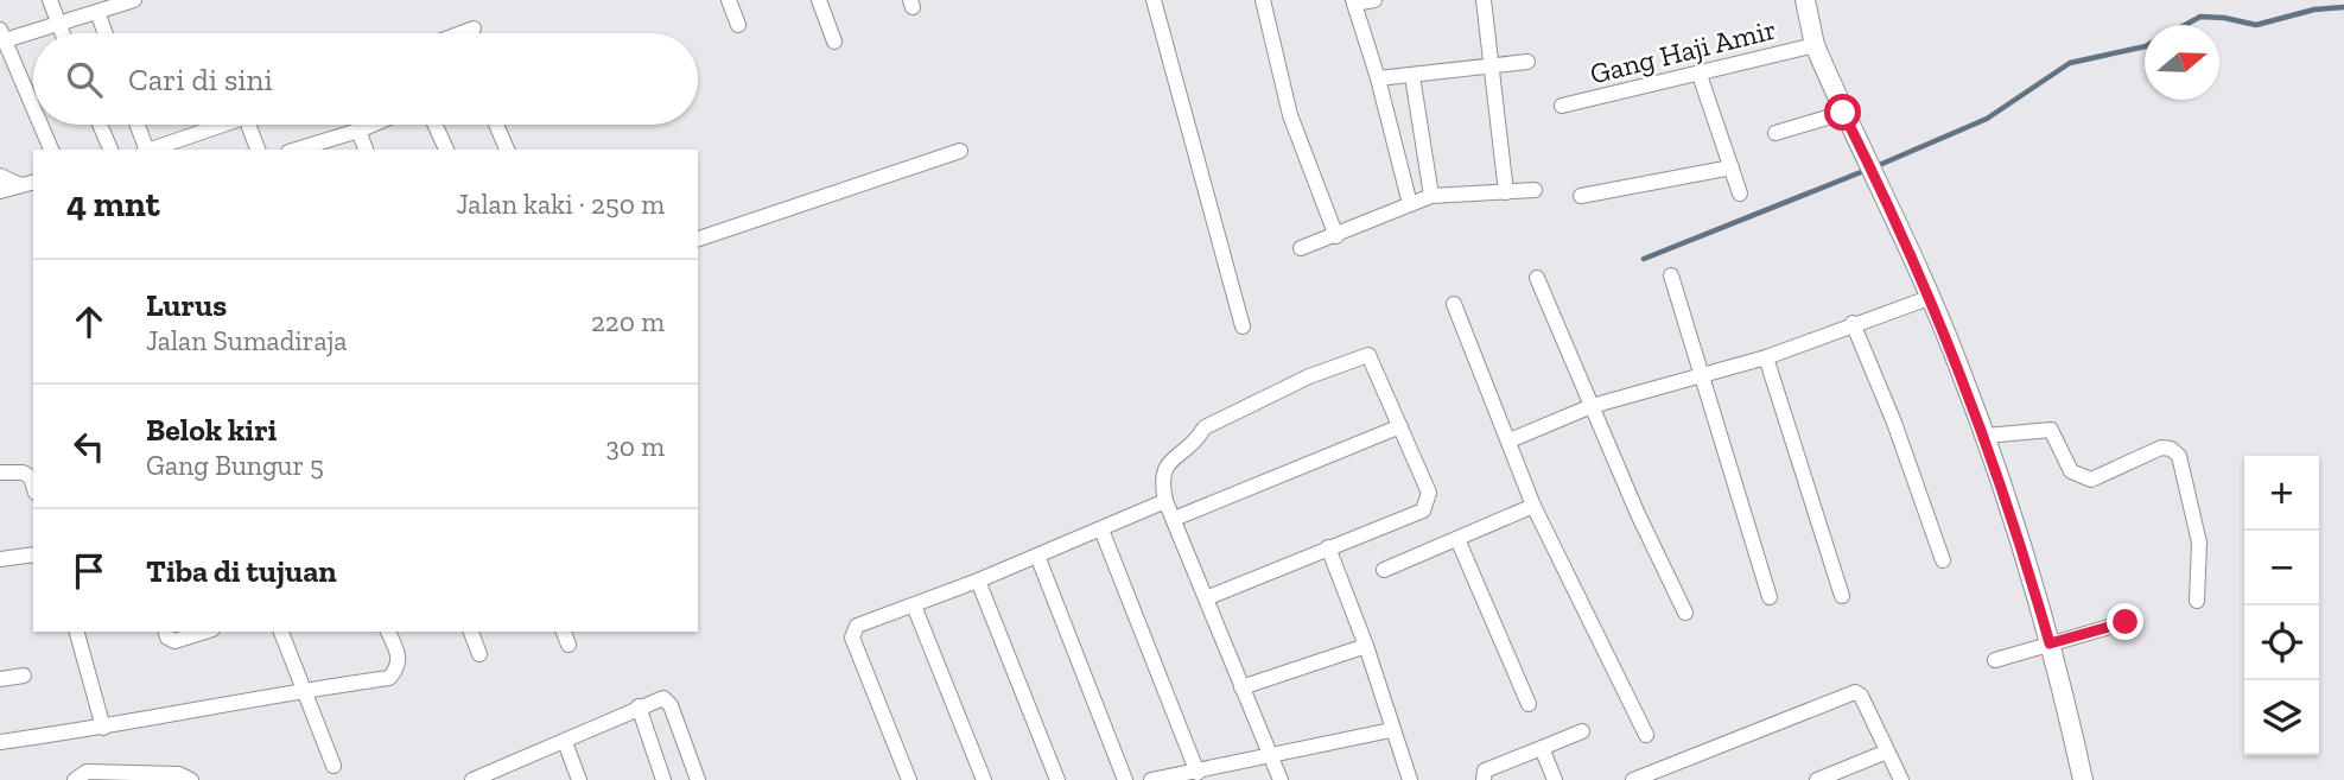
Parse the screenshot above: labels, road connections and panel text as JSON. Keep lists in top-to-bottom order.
{
  "streets": {
    "street": ["Gang Haji Amir"]
  },
  "north": "right",
  "page": {
    "search": "Cari di sini",
    "heading": ["4 mnt", "Jalan kaki · 250 m"],
    "list": [
      ["Lurus", "Jalan Sumadiraja", "220 m"],
      ["Belok kiri", "Gang Bungur 5", "30 m"],
      "Tiba di tujuan"
    ],
    "map_buttons": ["+", "−"]
  }
}
